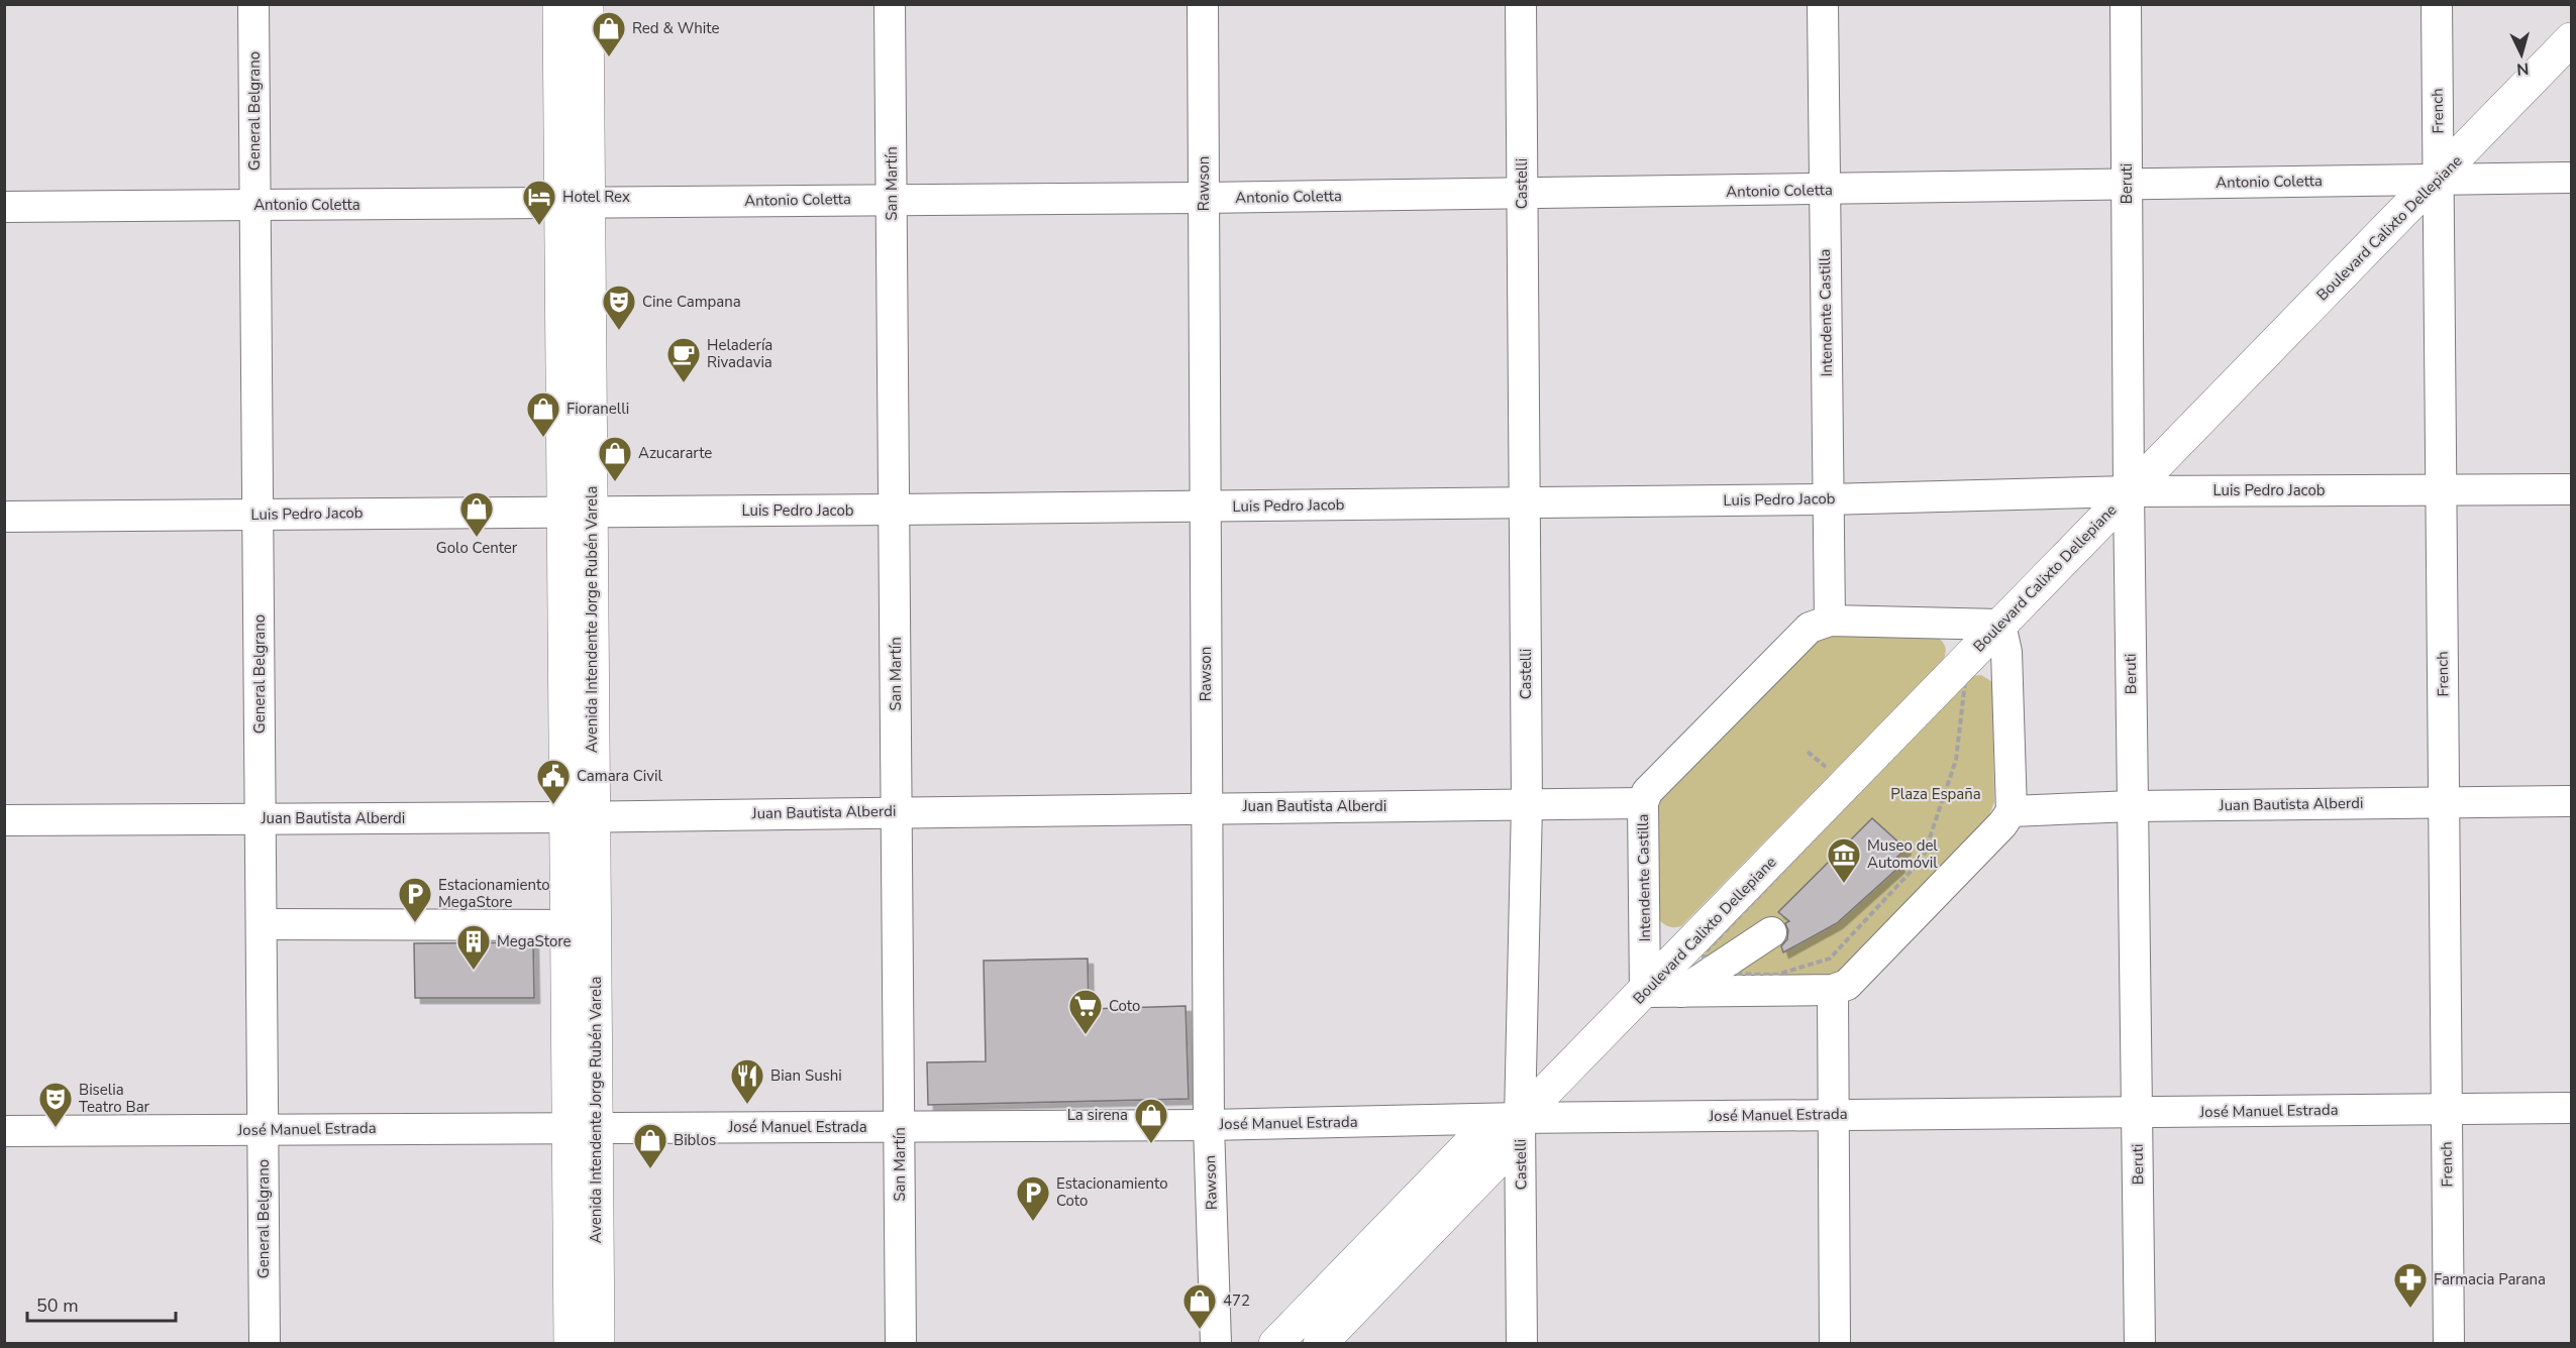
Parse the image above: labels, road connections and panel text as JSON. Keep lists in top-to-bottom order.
{
  "streets": {
    "main road": ["Boulevard Calixto Dellepiane", "Avenida Intendente Jorge Rubén Varela"],
    "street": [
      "General Belgrano",
      "French",
      "Antonio Coletta",
      "San Martín",
      "Rawson",
      "Castelli",
      "Beruti",
      "Intendente Castilla",
      "Luis Pedro Jacob",
      "Juan Bautista Alberdi",
      "José Manuel Estrada"
    ]
  },
  "crossings": [
    ["General Belgrano", "Antonio Coletta"],
    ["General Belgrano", "Luis Pedro Jacob"],
    ["General Belgrano", "Juan Bautista Alberdi"],
    ["General Belgrano", "José Manuel Estrada"],
    ["French", "Antonio Coletta"],
    ["French", "Boulevard Calixto Dellepiane"],
    ["French", "Luis Pedro Jacob"],
    ["French", "Juan Bautista Alberdi"],
    ["French", "José Manuel Estrada"],
    ["Antonio Coletta", "San Martín"],
    ["Antonio Coletta", "Rawson"],
    ["Antonio Coletta", "Castelli"],
    ["Antonio Coletta", "Beruti"],
    ["Antonio Coletta", "Boulevard Calixto Dellepiane"],
    ["Antonio Coletta", "Intendente Castilla"],
    ["Antonio Coletta", "Avenida Intendente Jorge Rubén Varela"],
    ["San Martín", "Luis Pedro Jacob"],
    ["San Martín", "Juan Bautista Alberdi"],
    ["San Martín", "José Manuel Estrada"],
    ["Rawson", "Luis Pedro Jacob"],
    ["Rawson", "Juan Bautista Alberdi"],
    ["Rawson", "José Manuel Estrada"],
    ["Castelli", "Boulevard Calixto Dellepiane"],
    ["Castelli", "Luis Pedro Jacob"],
    ["Castelli", "Juan Bautista Alberdi"],
    ["Castelli", "José Manuel Estrada"],
    ["Beruti", "Boulevard Calixto Dellepiane"],
    ["Beruti", "Luis Pedro Jacob"],
    ["Beruti", "Juan Bautista Alberdi"],
    ["Beruti", "José Manuel Estrada"],
    ["Boulevard Calixto Dellepiane", "Intendente Castilla"],
    ["Boulevard Calixto Dellepiane", "Luis Pedro Jacob"],
    ["Boulevard Calixto Dellepiane", "José Manuel Estrada"],
    ["Intendente Castilla", "Luis Pedro Jacob"],
    ["Intendente Castilla", "Juan Bautista Alberdi"],
    ["Luis Pedro Jacob", "Avenida Intendente Jorge Rubén Varela"],
    ["Avenida Intendente Jorge Rubén Varela", "Juan Bautista Alberdi"],
    ["Avenida Intendente Jorge Rubén Varela", "José Manuel Estrada"]
  ],
  "parks": ["Plaza España"],
  "places": {
    "shop": [
      "Red & White",
      "Fioranelli",
      "Azucararte",
      "Golo Center",
      "La sirena",
      "Biblos",
      "472"
    ],
    "hotel": ["Hotel Rex"],
    "theatre": ["Cine Campana", "Biselia Teatro Bar"],
    "cafe": ["Heladería Rivadavia"],
    "public building": ["Camara Civil"],
    "museum": ["Museo del Automóvil"],
    "parking": ["Estacionamiento MegaStore", "Estacionamiento Coto"],
    "building": ["MegaStore"],
    "supermarket": ["Coto"],
    "restaurant": ["Bian Sushi"],
    "pharmacy": ["Farmacia Parana"]
  },
  "scale_bar": "50 m",
  "north": "bottom"
}
